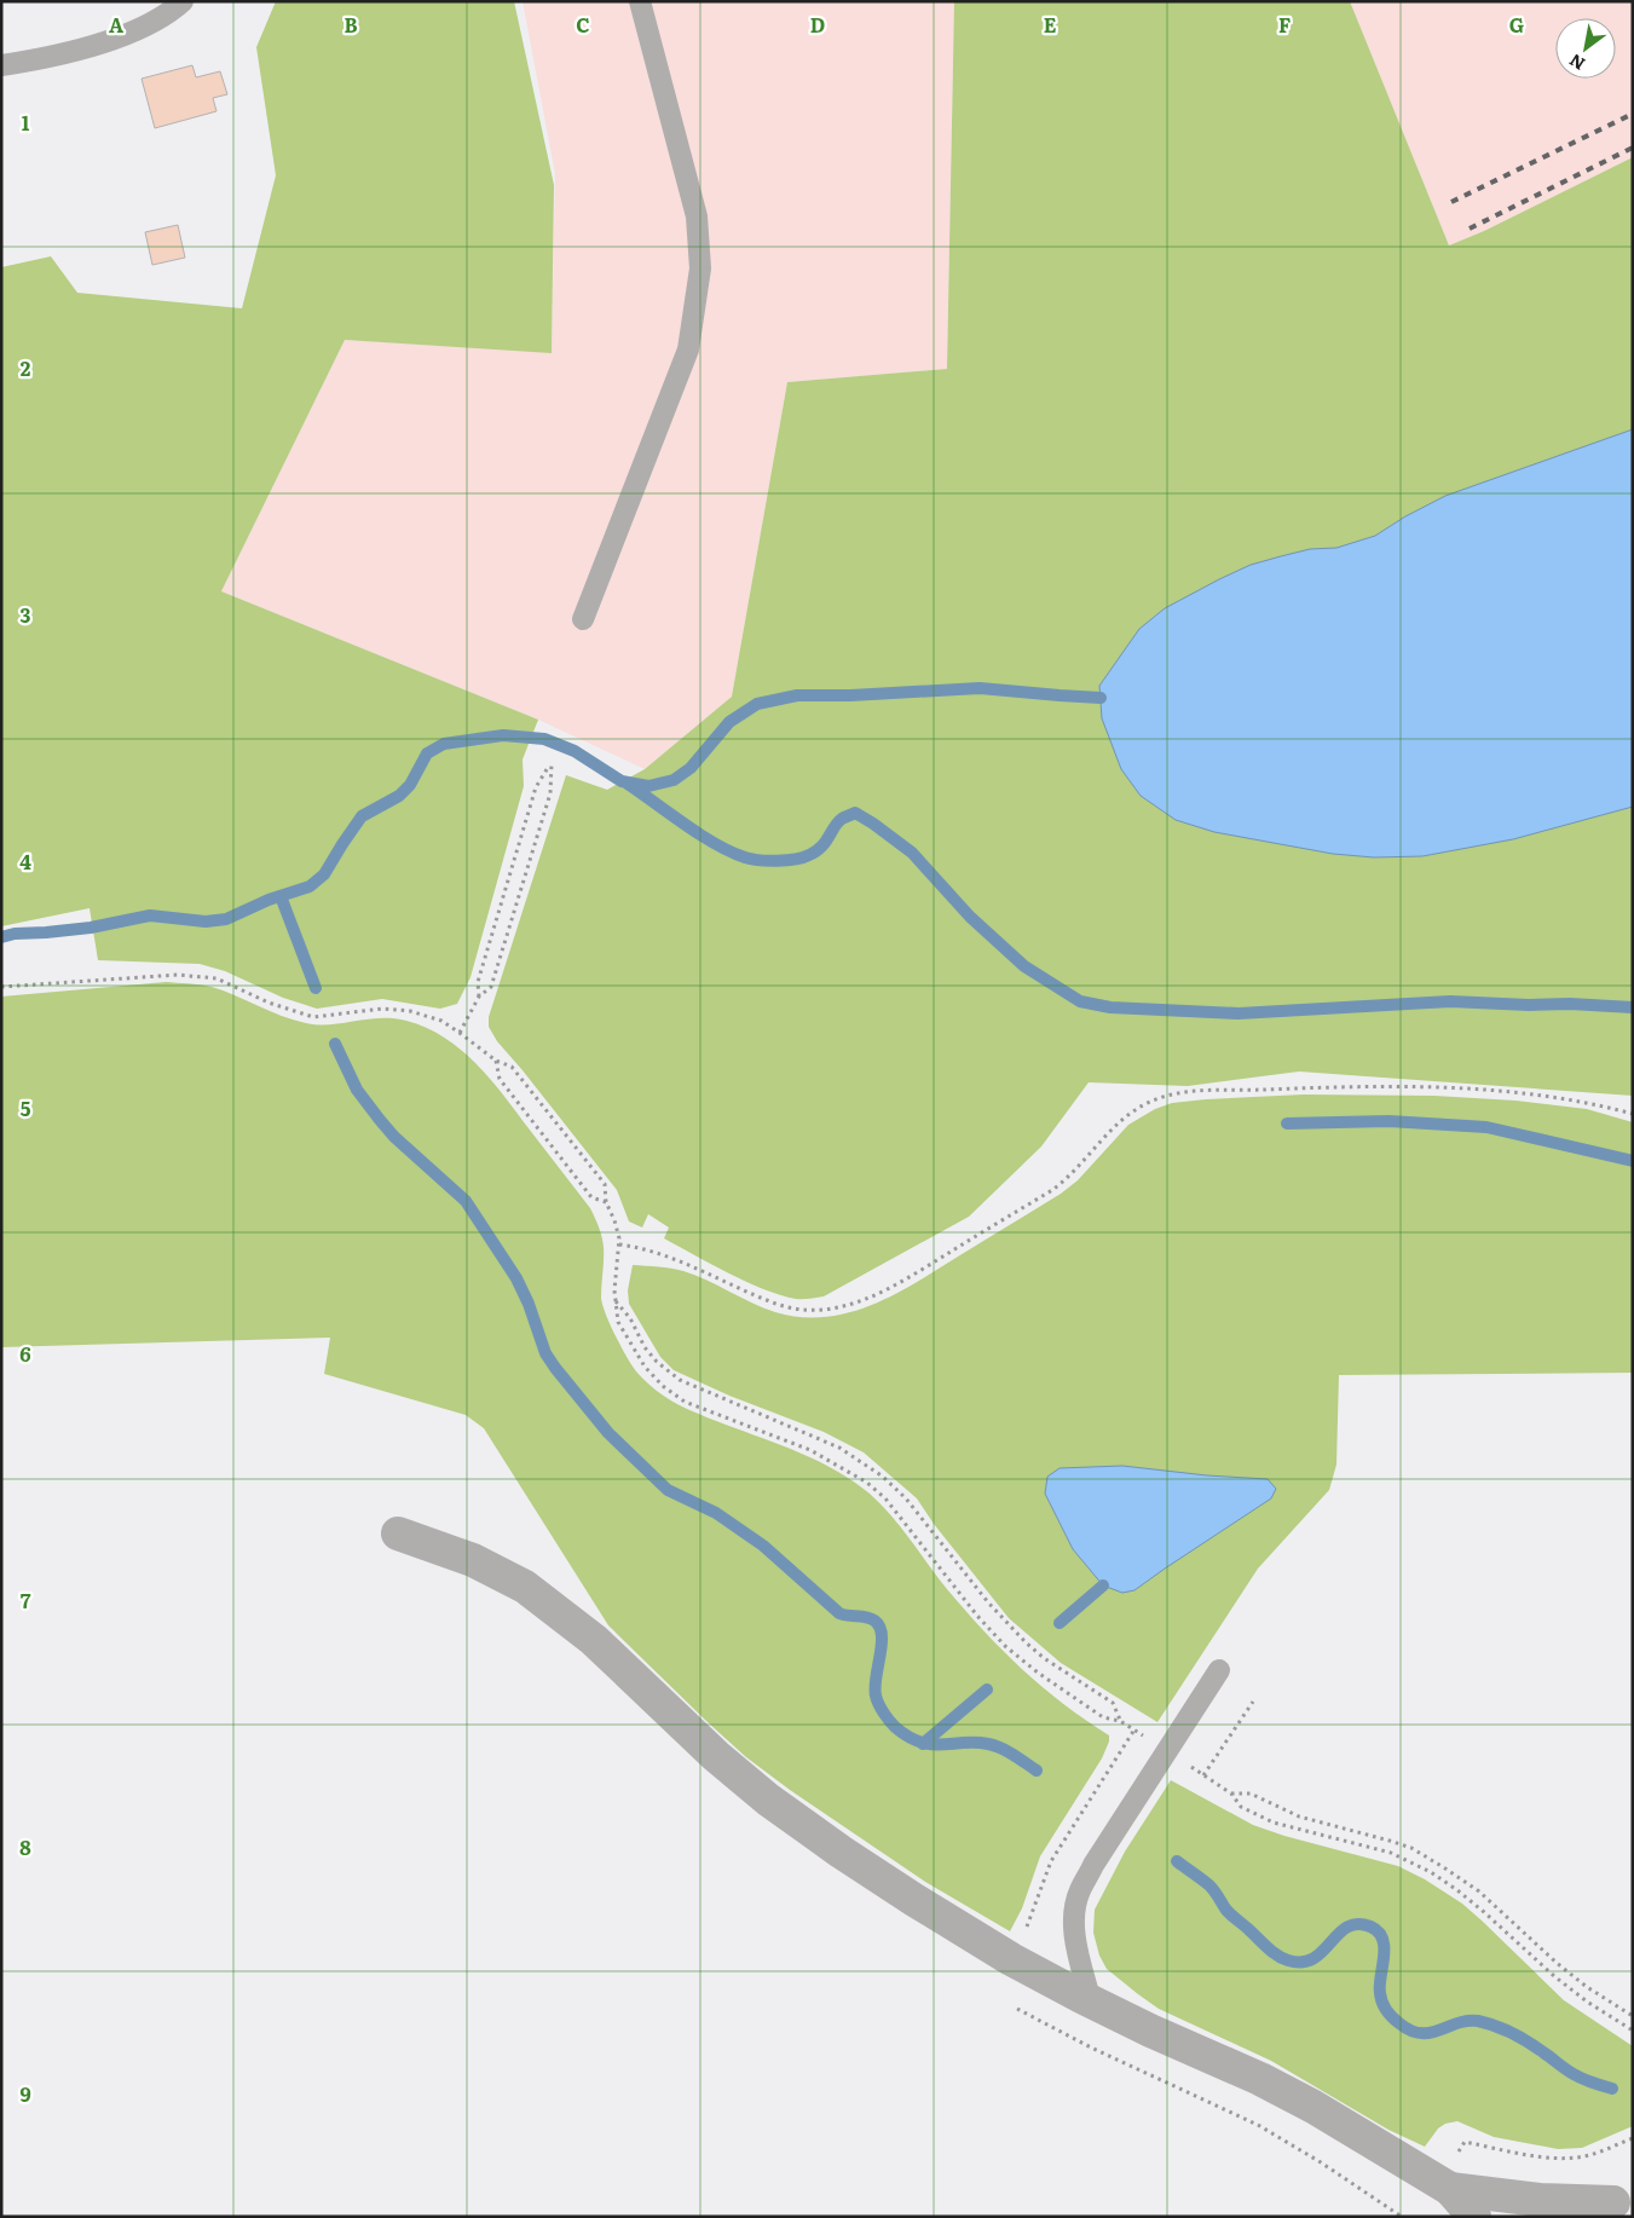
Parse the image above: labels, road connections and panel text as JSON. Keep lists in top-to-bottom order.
{
  "north": "bottom left",
  "grid": {
    "columns": [
      "A",
      "B",
      "C",
      "D",
      "E",
      "F",
      "G"
    ],
    "rows": [
      "1",
      "2",
      "3",
      "4",
      "5",
      "6",
      "7",
      "8",
      "9"
    ]
  }
}
